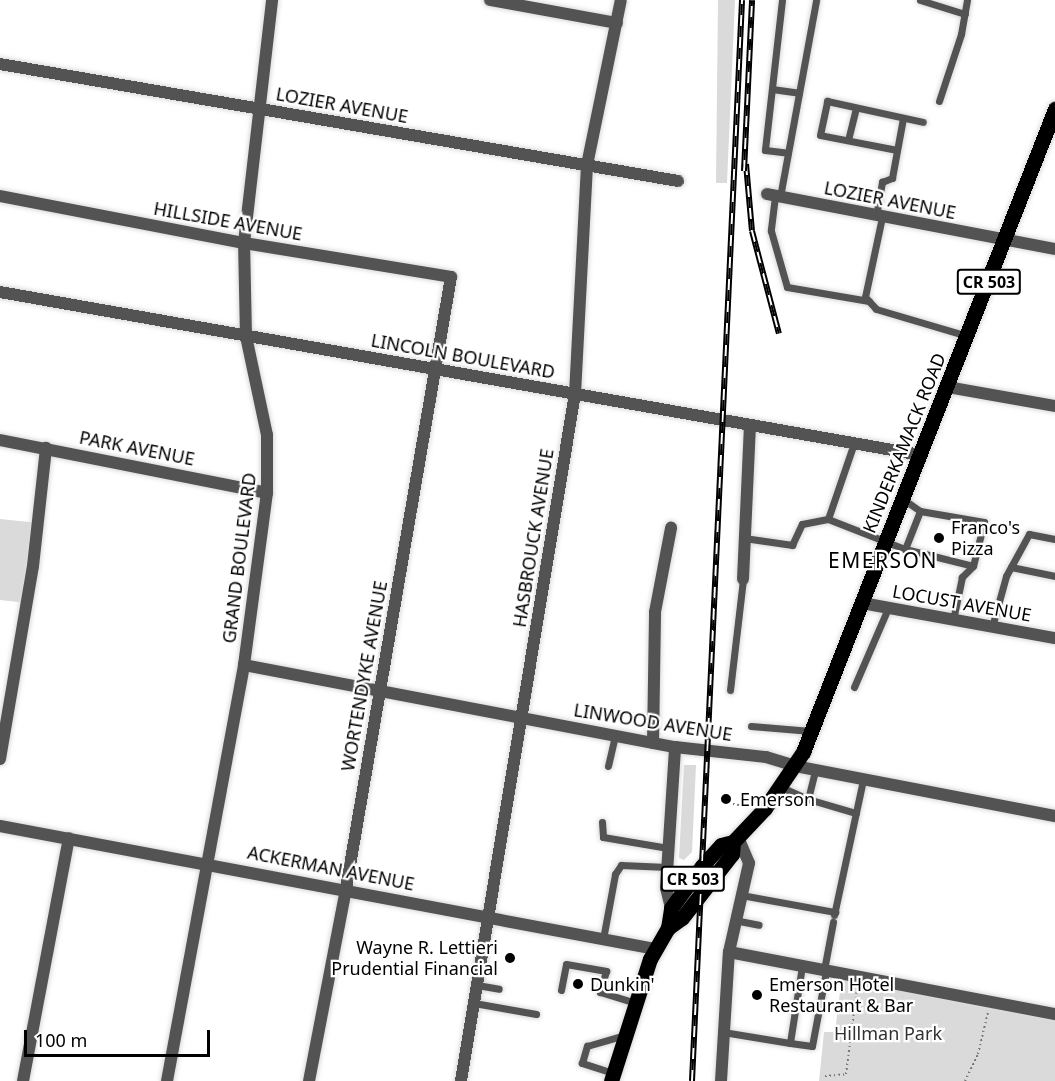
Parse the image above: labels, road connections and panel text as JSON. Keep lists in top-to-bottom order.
{
  "streets": {
    "main road": ["CR 503", "KINDERKAMACK ROAD"],
    "street": [
      "LOZIER AVENUE",
      "HILLSIDE AVENUE",
      "LINCOLN BOULEVARD",
      "PARK AVENUE",
      "HASBROUCK AVENUE",
      "GRAND BOULEVARD",
      "LOCUST AVENUE",
      "WORTENDYKE AVENUE",
      "LINWOOD AVENUE",
      "ACKERMAN AVENUE"
    ]
  },
  "crossings": [
    ["LOZIER AVENUE", "KINDERKAMACK ROAD"],
    ["LOZIER AVENUE", "HASBROUCK AVENUE"],
    ["LOZIER AVENUE", "GRAND BOULEVARD"],
    ["HILLSIDE AVENUE", "GRAND BOULEVARD"],
    ["HILLSIDE AVENUE", "WORTENDYKE AVENUE"],
    ["LINCOLN BOULEVARD", "KINDERKAMACK ROAD"],
    ["LINCOLN BOULEVARD", "HASBROUCK AVENUE"],
    ["LINCOLN BOULEVARD", "GRAND BOULEVARD"],
    ["LINCOLN BOULEVARD", "WORTENDYKE AVENUE"],
    ["KINDERKAMACK ROAD", "LOCUST AVENUE"],
    ["KINDERKAMACK ROAD", "LINWOOD AVENUE"],
    ["KINDERKAMACK ROAD", "ACKERMAN AVENUE"],
    ["PARK AVENUE", "GRAND BOULEVARD"],
    ["HASBROUCK AVENUE", "LINWOOD AVENUE"],
    ["HASBROUCK AVENUE", "ACKERMAN AVENUE"],
    ["GRAND BOULEVARD", "LINWOOD AVENUE"],
    ["GRAND BOULEVARD", "ACKERMAN AVENUE"],
    ["WORTENDYKE AVENUE", "LINWOOD AVENUE"],
    ["WORTENDYKE AVENUE", "ACKERMAN AVENUE"]
  ],
  "districts": ["EMERSON"],
  "parks": ["Hillman Park"],
  "places": [
    "Franco's Pizza",
    "Emerson",
    "Wayne R. Lettieri Prudential Financial",
    "Dunkin'",
    "Emerson Hotel Restaurant & Bar"
  ],
  "scale_bar": "100 m"
}
